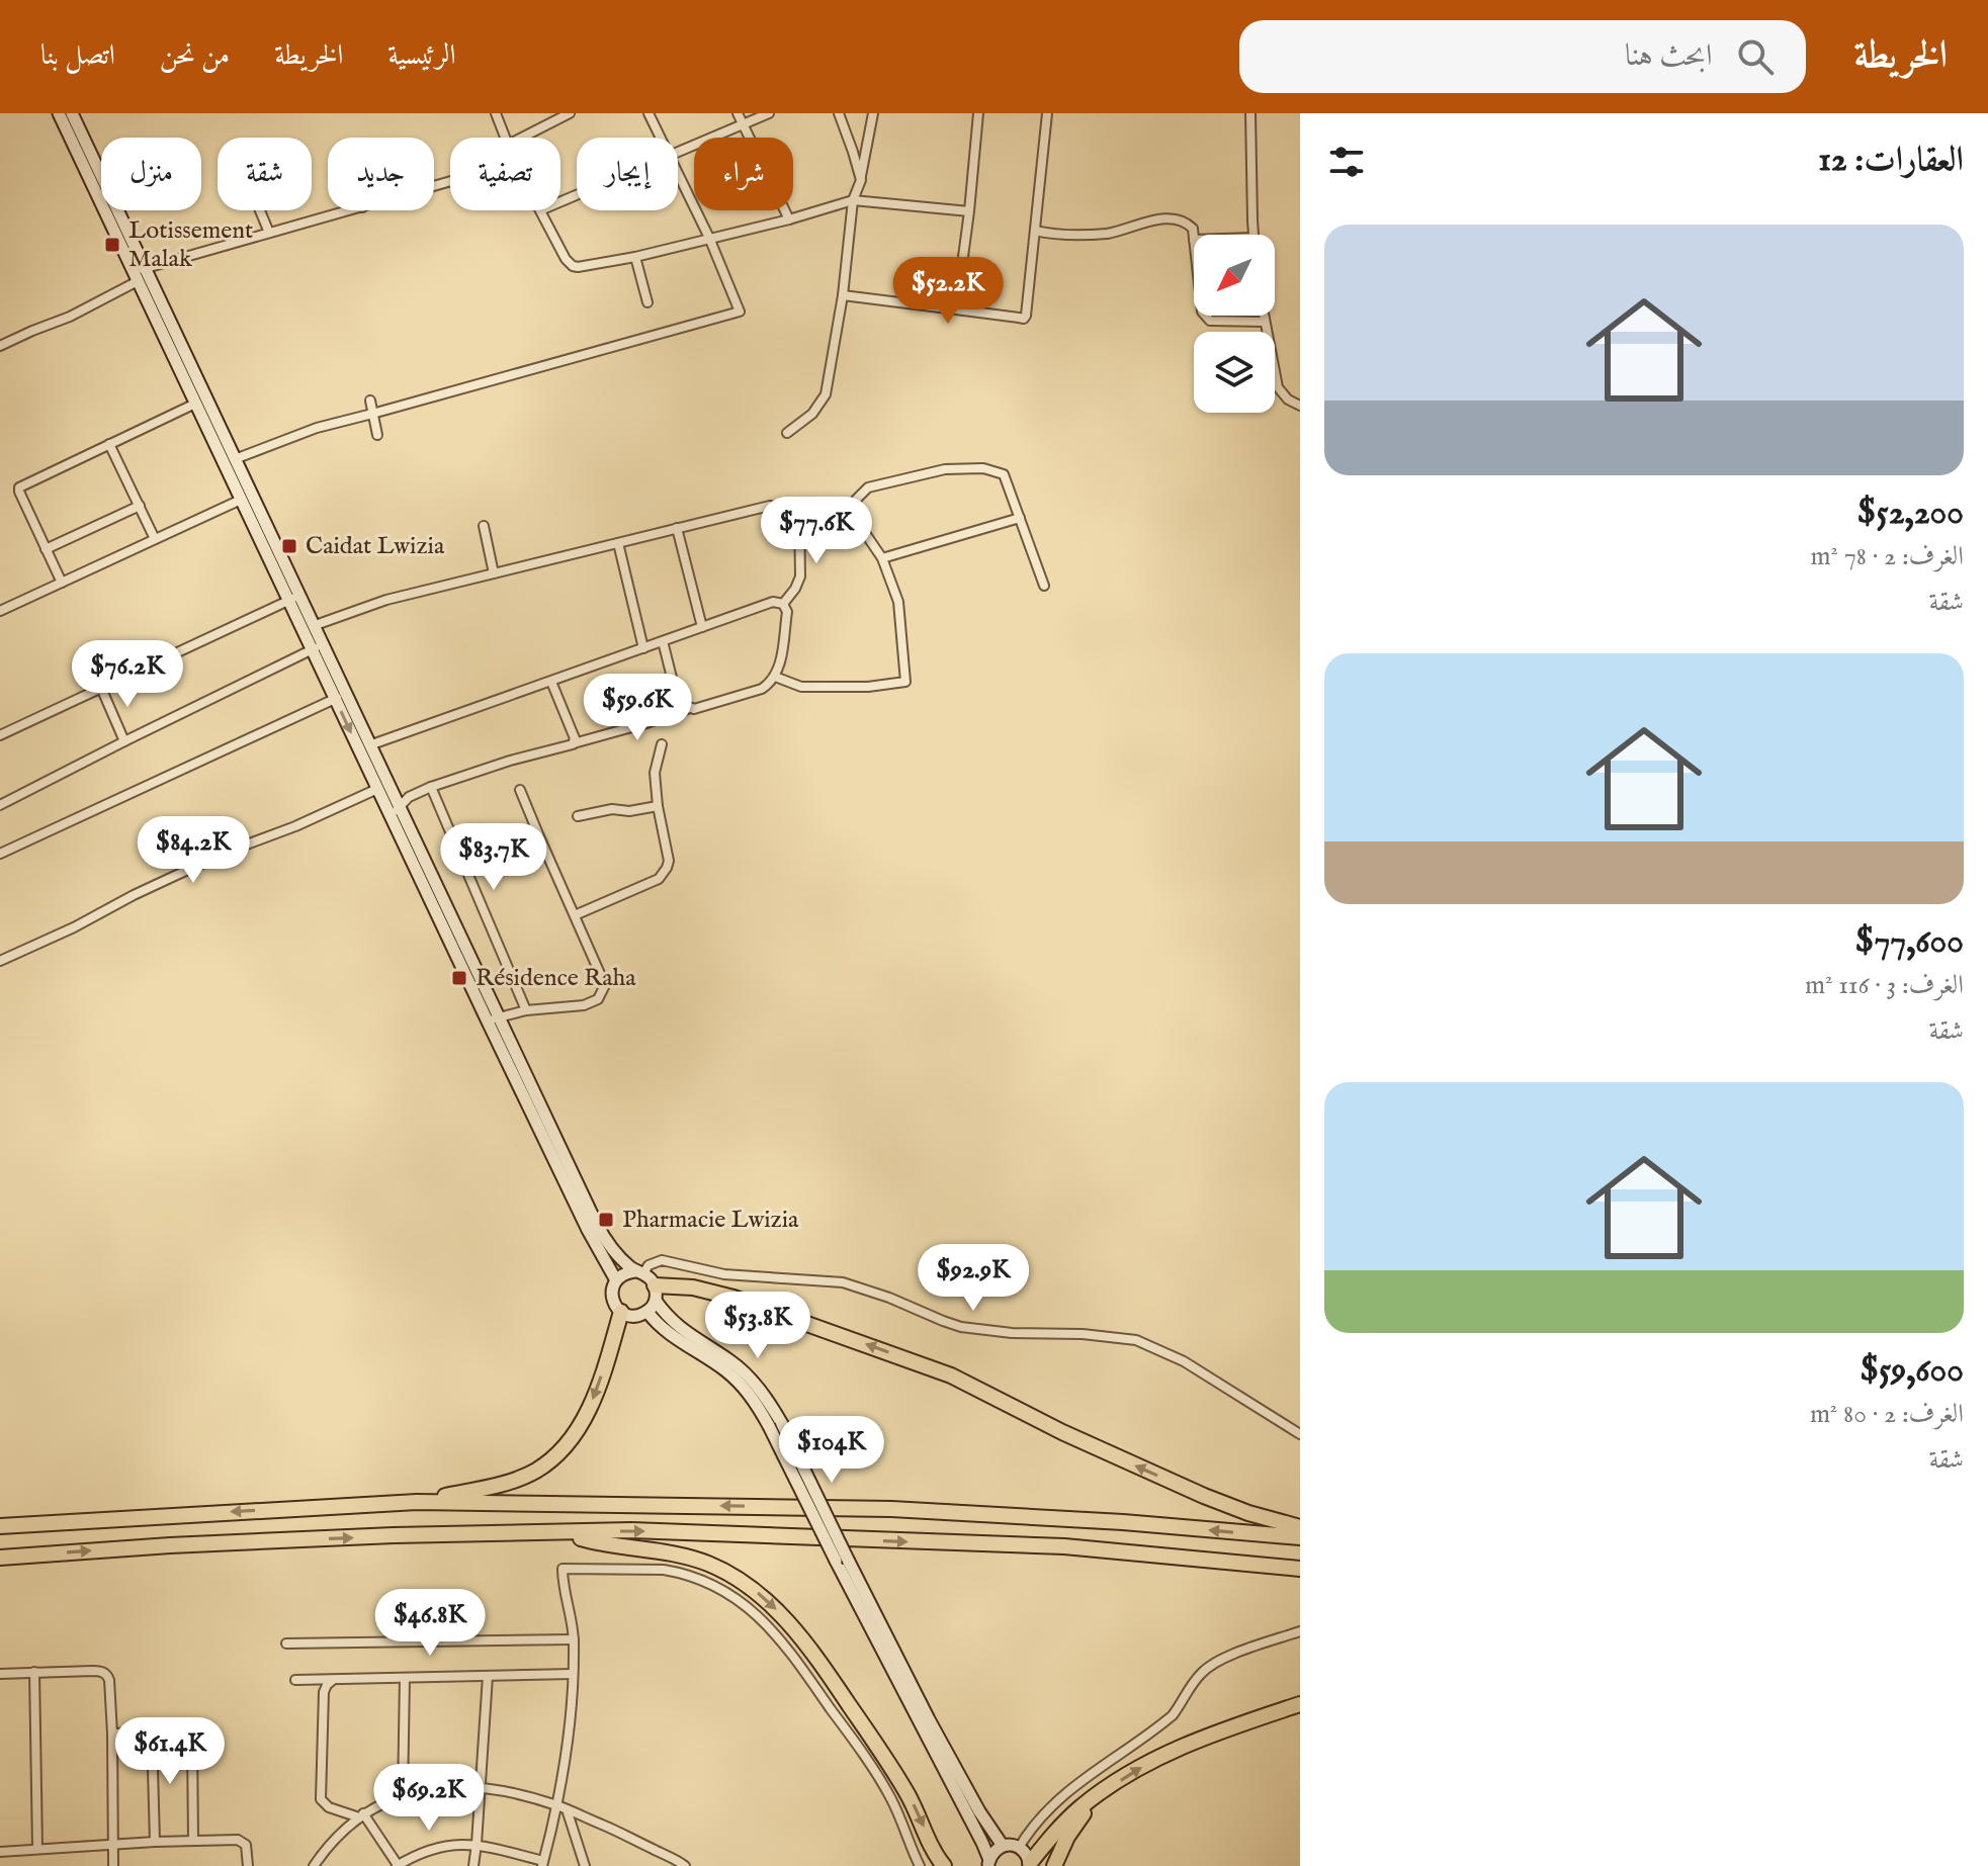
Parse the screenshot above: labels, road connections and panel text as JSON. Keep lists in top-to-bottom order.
{
  "places": {
    "transit": [
      "Lotissement Malak",
      "Caidat Lwizia",
      "Résidence Raha",
      "Pharmacie Lwizia"
    ]
  },
  "north": "bottom left",
  "page": {
    "header": "الخريطة",
    "search": "ابحث هنا",
    "nav": [
      "الرئيسية",
      "الخريطة",
      "من نحن",
      "اتصل بنا"
    ],
    "heading": "العقارات: 12",
    "chip": [
      "شراء",
      "إيجار",
      "تصفية",
      "جديد",
      "شقة",
      "منزل"
    ],
    "list": [
      {
        "name": "$52,200",
        "note": "الغرف: 2 · 78 m² · شقة"
      },
      {
        "name": "$77,600",
        "note": "الغرف: 3 · 116 m² · شقة"
      },
      {
        "name": "$59,600",
        "note": "الغرف: 2 · 80 m² · شقة"
      }
    ],
    "price": [
      "$52.2K",
      "$77.6K",
      "$76.2K",
      "$59.6K",
      "$84.2K",
      "$83.7K",
      "$92.9K",
      "$53.8K",
      "$104K",
      "$46.8K",
      "$61.4K",
      "$69.2K"
    ]
  }
}
